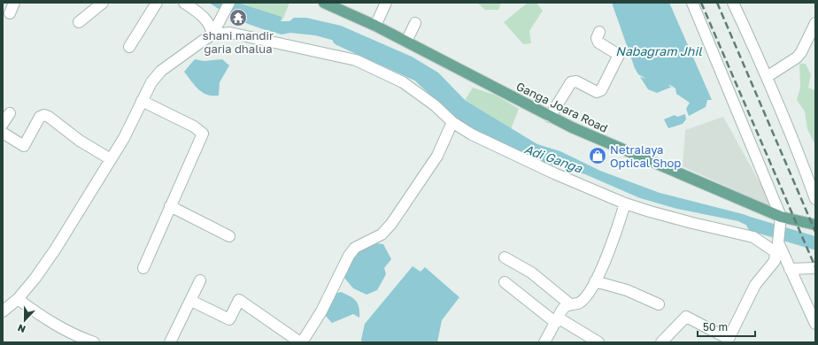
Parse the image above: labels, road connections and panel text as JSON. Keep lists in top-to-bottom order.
{
  "streets": {
    "main road": ["Ganga Joara Road"]
  },
  "water": ["Nabagram Jhil", "Adi Ganga"],
  "places": {
    "temple": ["shani mandir garia dhalua"],
    "shop": ["Netralaya Optical Shop"]
  },
  "scale_bar": "50 m",
  "north": "bottom"
}
